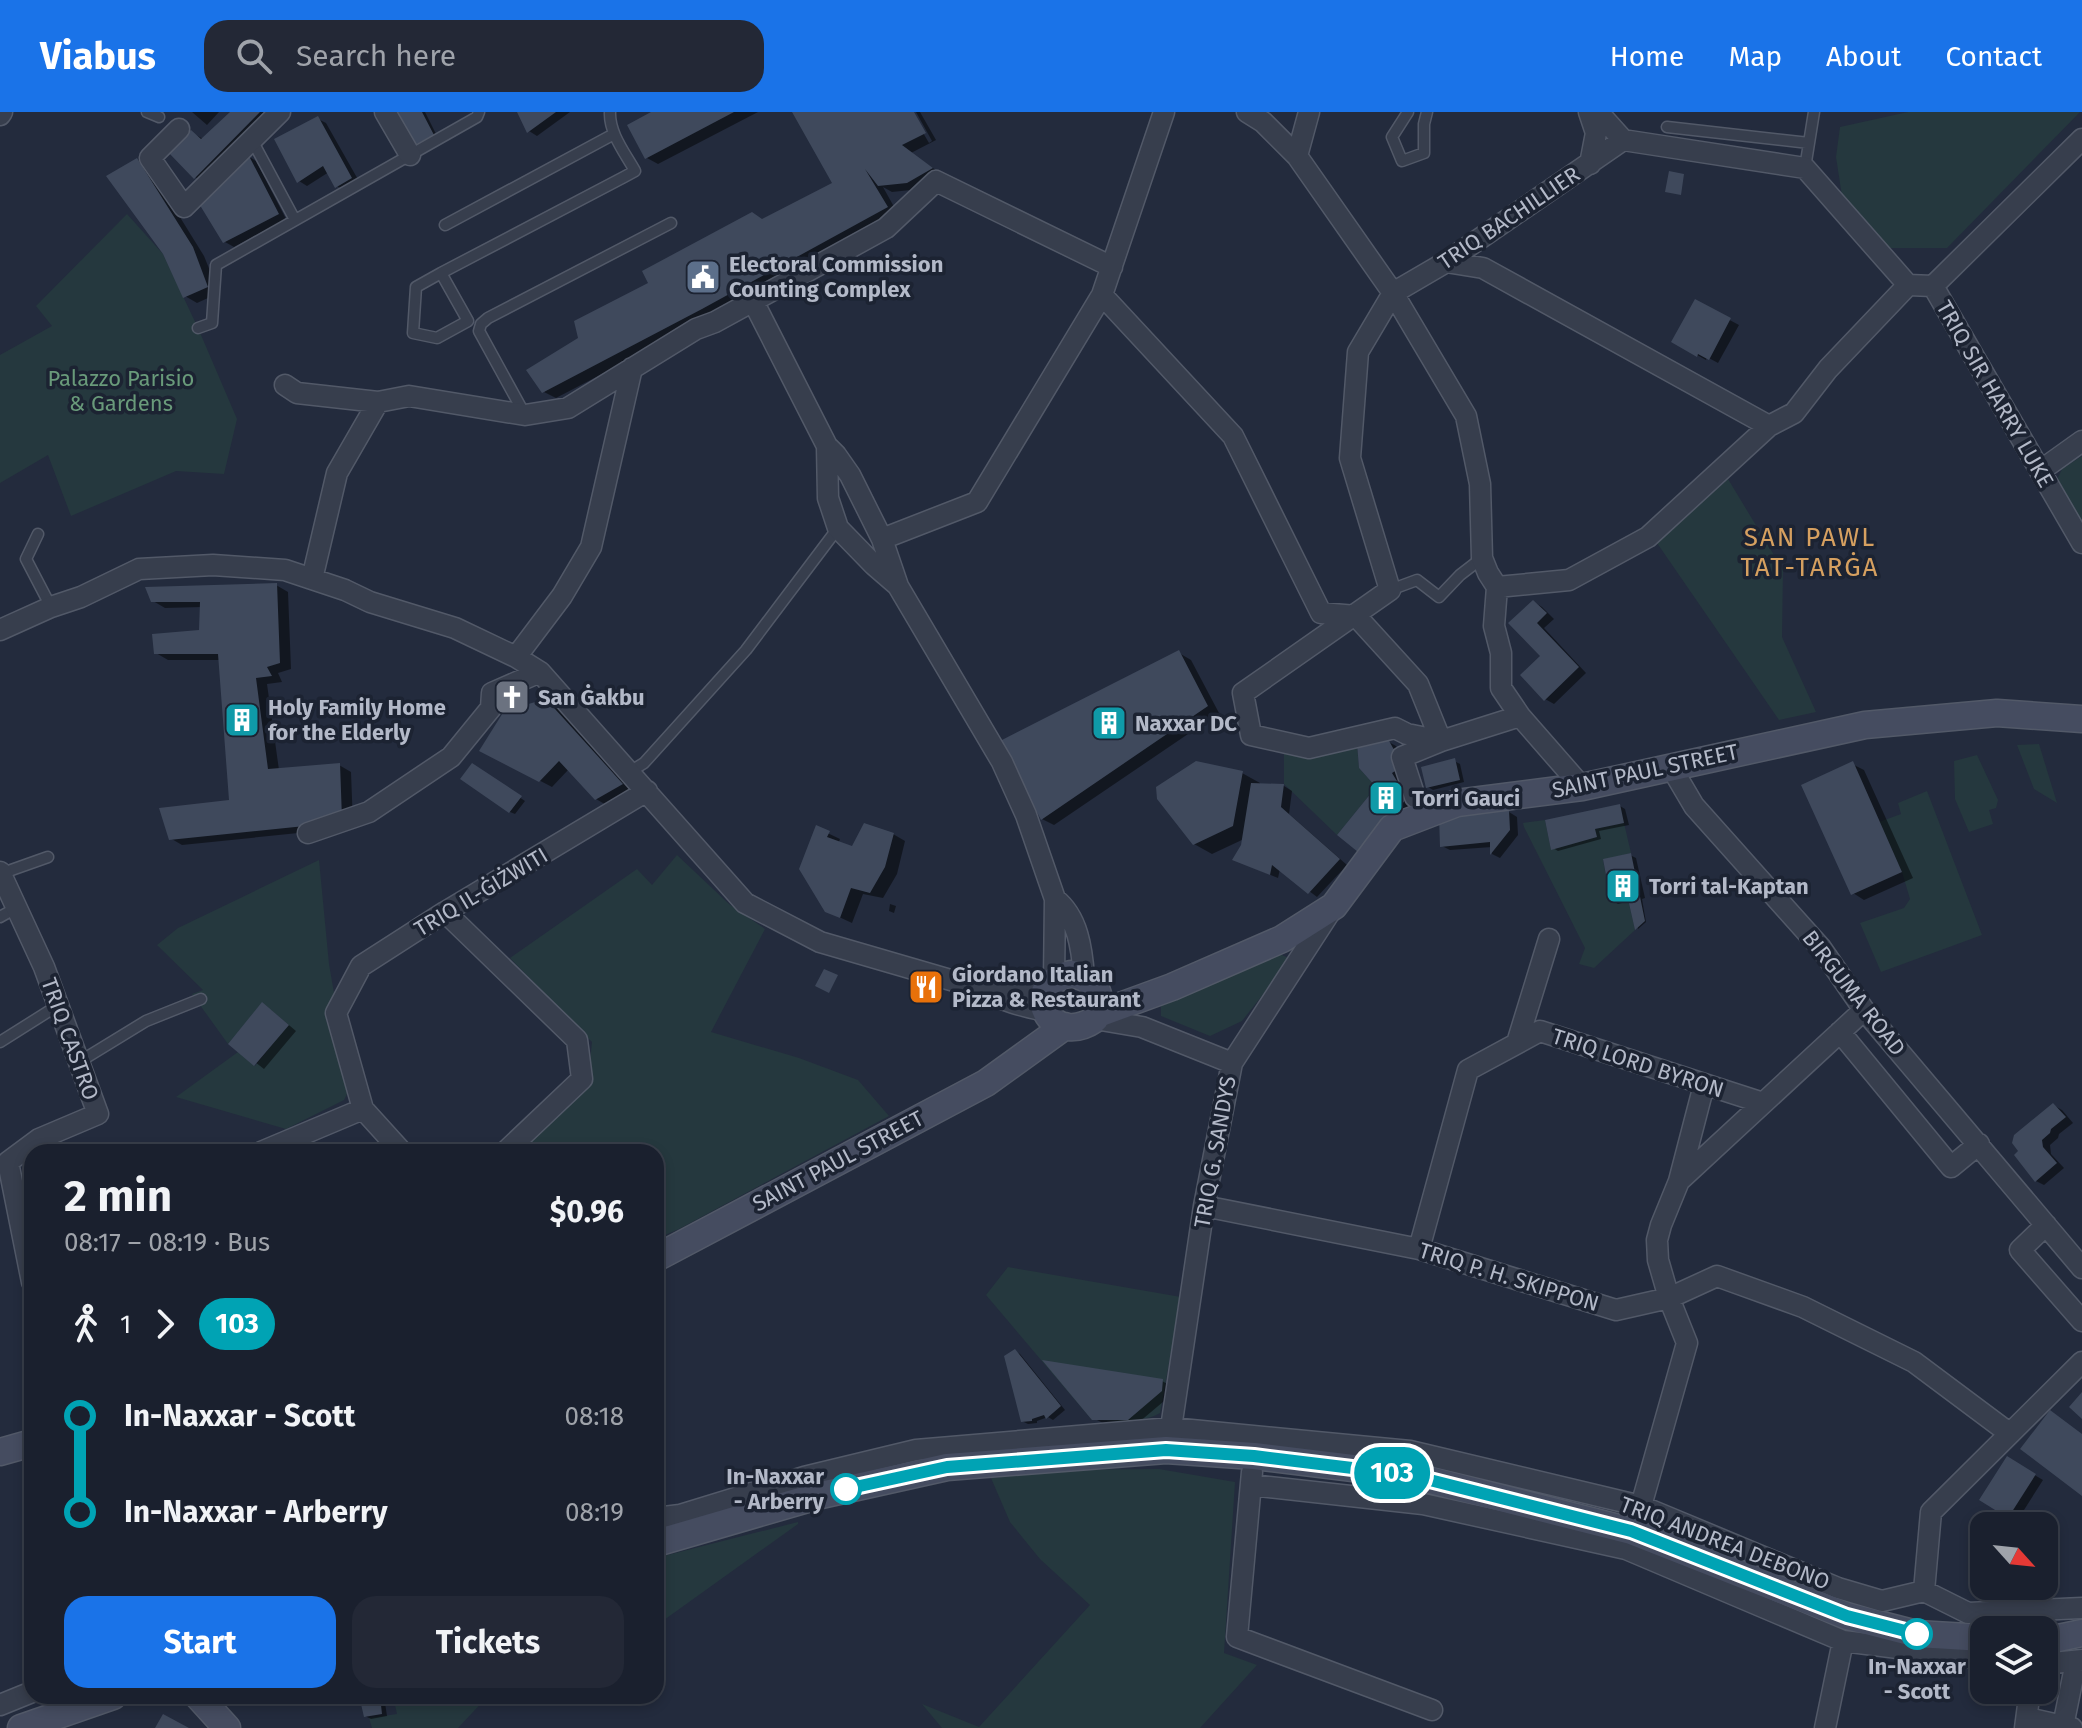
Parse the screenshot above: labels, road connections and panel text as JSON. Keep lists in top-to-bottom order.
{
  "streets": {
    "main road": ["SAINT PAUL STREET", "TRIQ ANDREA DEBONO"],
    "street": [
      "TRIQ BACHILLIER",
      "TRIQ SIR HARRY LUKE",
      "TRIQ IL-ĠIŻWITI",
      "BIRGUMA ROAD",
      "TRIQ CASTRO",
      "TRIQ LORD BYRON",
      "TRIQ G. SANDYS",
      "TRIQ P. H. SKIPPON"
    ]
  },
  "crossings": [
    ["SAINT PAUL STREET", "BIRGUMA ROAD"],
    ["SAINT PAUL STREET", "TRIQ G. SANDYS"],
    ["TRIQ LORD BYRON", "TRIQ P. H. SKIPPON"],
    ["TRIQ G. SANDYS", "TRIQ P. H. SKIPPON"],
    ["TRIQ G. SANDYS", "TRIQ ANDREA DEBONO"]
  ],
  "districts": ["SAN PAWL TAT-TARĠA"],
  "parks": ["Palazzo Parisio & Gardens"],
  "places": {
    "public building": ["Electoral Commission Counting Complex"],
    "church": ["San Ġakbu"],
    "building": [
      "Holy Family Home for the Elderly",
      "Naxxar DC",
      "Torri Gauci",
      "Torri tal-Kaptan"
    ],
    "restaurant": ["Giordano Italian Pizza & Restaurant"],
    "other": ["In-Naxxar - Arberry", "In-Naxxar - Scott"]
  },
  "lines": ["bus line 103"],
  "north": "bottom right",
  "page": {
    "header": "Viabus",
    "search": "Search here",
    "nav": [
      "Home",
      "Map",
      "About",
      "Contact"
    ],
    "on_map": "103",
    "heading": ["2 min", "08:17 – 08:19 · Bus", "$0.96"],
    "legs": ["1", "103"],
    "list": [
      {
        "name": "In-Naxxar - Scott",
        "value": "08:18"
      },
      {
        "name": "In-Naxxar - Arberry",
        "value": "08:19"
      }
    ],
    "buttons": ["Start", "Tickets"]
  }
}
